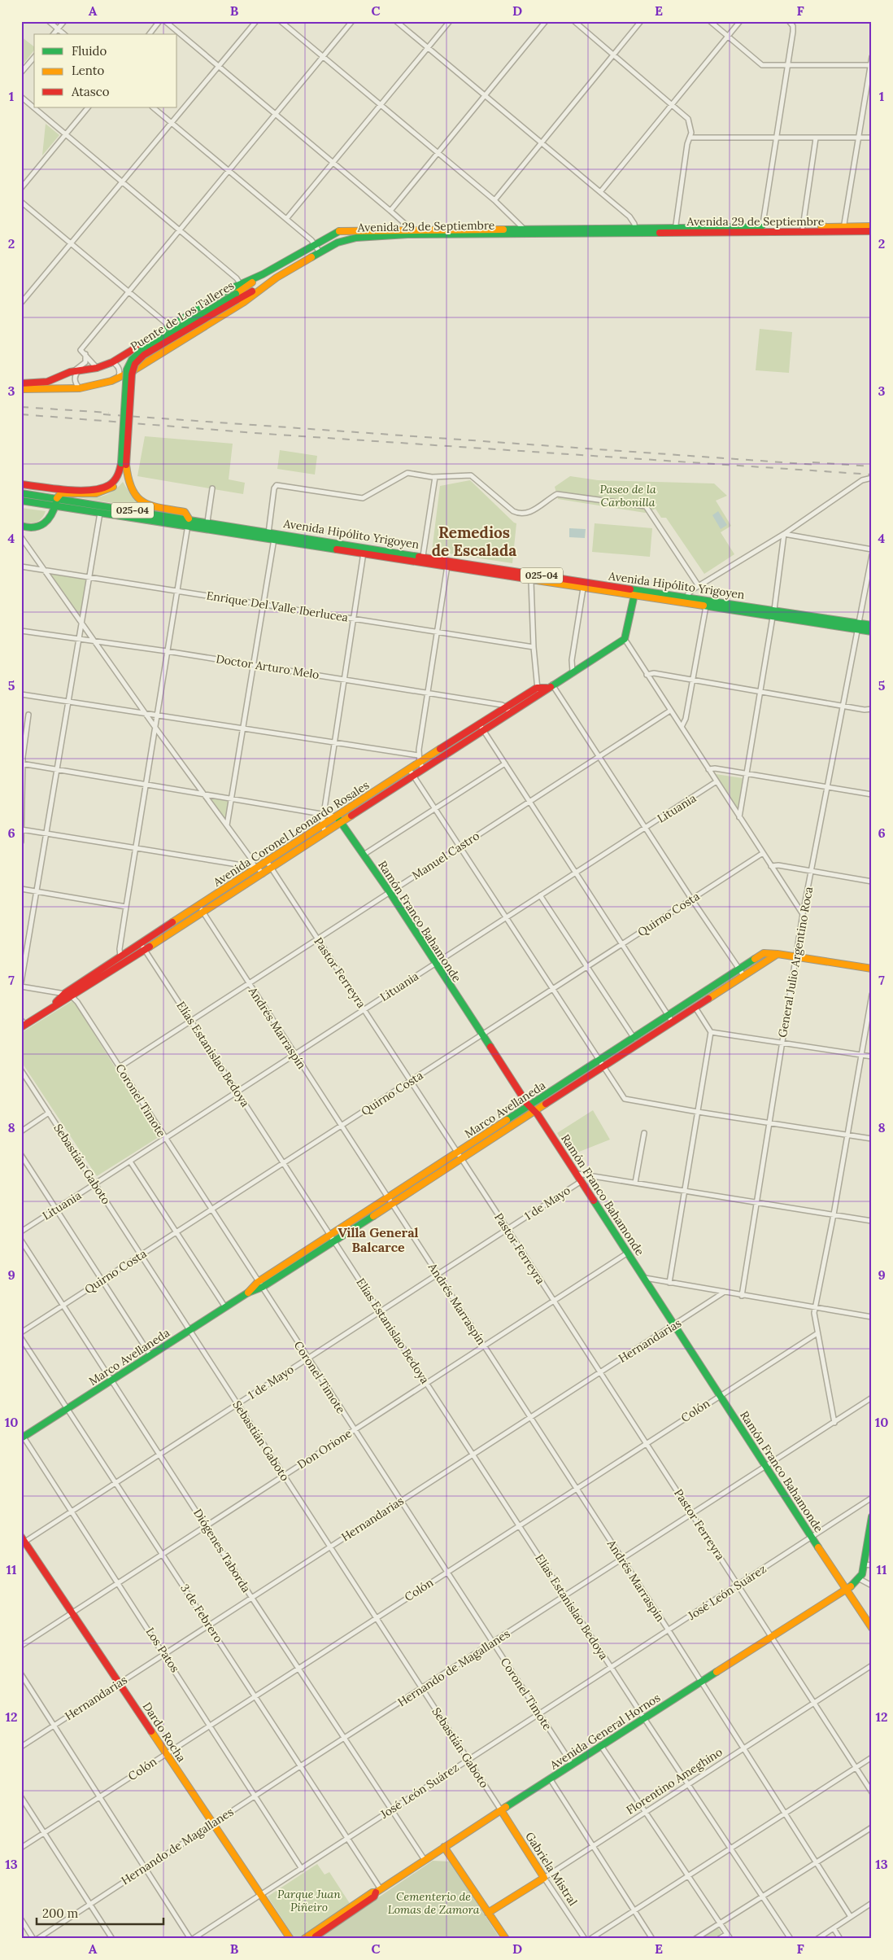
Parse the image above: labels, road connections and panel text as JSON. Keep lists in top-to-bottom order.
{
  "streets": {
    "street": [
      "Avenida 29 de Septiembre",
      "Puente de Los Talleres",
      "025-04",
      "Avenida Hipólito Yrigoyen",
      "Enrique Del Valle Iberlucea",
      "Doctor Arturo Melo",
      "Lituania",
      "Avenida Coronel Leonardo Rosales",
      "Manuel Castro",
      "Quirno Costa",
      "Ramón Franco Bahamonde",
      "General Julio Argentino Roca",
      "Pastor Ferreyra",
      "Andrés Marraspín",
      "Elías Estanislao Bedoya",
      "Coronel Timote",
      "Marco Avellaneda",
      "Sebastián Gaboto",
      "1 de Mayo",
      "Hernandarias",
      "Colón",
      "Don Orione",
      "Diógenes Taborda",
      "José León Suárez",
      "3 de Febrero",
      "Los Patos",
      "Hernando de Magallanes",
      "Avenida General Hornos",
      "Dardo Rocha",
      "Florentino Ameghino",
      "Gabriela Mistral"
    ]
  },
  "crossings": [
    ["Avenida 29 de Septiembre", "Puente de Los Talleres"],
    ["Puente de Los Talleres", "Avenida Hipólito Yrigoyen"],
    ["Avenida Hipólito Yrigoyen", "General Julio Argentino Roca"],
    ["Doctor Arturo Melo", "Avenida Coronel Leonardo Rosales"],
    ["Lituania", "Ramón Franco Bahamonde"],
    ["Lituania", "Pastor Ferreyra"],
    ["Lituania", "Andrés Marraspín"],
    ["Lituania", "Elías Estanislao Bedoya"],
    ["Lituania", "Coronel Timote"],
    ["Lituania", "Sebastián Gaboto"],
    ["Avenida Coronel Leonardo Rosales", "Ramón Franco Bahamonde"],
    ["Avenida Coronel Leonardo Rosales", "Pastor Ferreyra"],
    ["Avenida Coronel Leonardo Rosales", "Andrés Marraspín"],
    ["Avenida Coronel Leonardo Rosales", "Elías Estanislao Bedoya"],
    ["Avenida Coronel Leonardo Rosales", "Coronel Timote"],
    ["Manuel Castro", "Ramón Franco Bahamonde"],
    ["Manuel Castro", "Pastor Ferreyra"],
    ["Manuel Castro", "Andrés Marraspín"],
    ["Manuel Castro", "Elías Estanislao Bedoya"],
    ["Manuel Castro", "Coronel Timote"],
    ["Quirno Costa", "Ramón Franco Bahamonde"],
    ["Quirno Costa", "Pastor Ferreyra"],
    ["Quirno Costa", "Andrés Marraspín"],
    ["Quirno Costa", "Elías Estanislao Bedoya"],
    ["Quirno Costa", "Coronel Timote"],
    ["Quirno Costa", "Sebastián Gaboto"],
    ["Quirno Costa", "Diógenes Taborda"],
    ["Ramón Franco Bahamonde", "Marco Avellaneda"],
    ["Ramón Franco Bahamonde", "1 de Mayo"],
    ["Ramón Franco Bahamonde", "Hernandarias"],
    ["Ramón Franco Bahamonde", "Colón"],
    ["Ramón Franco Bahamonde", "Don Orione"],
    ["Ramón Franco Bahamonde", "José León Suárez"],
    ["Ramón Franco Bahamonde", "Hernando de Magallanes"],
    ["Ramón Franco Bahamonde", "Avenida General Hornos"],
    ["General Julio Argentino Roca", "Marco Avellaneda"],
    ["Pastor Ferreyra", "Marco Avellaneda"],
    ["Pastor Ferreyra", "1 de Mayo"],
    ["Pastor Ferreyra", "Hernandarias"],
    ["Pastor Ferreyra", "Colón"],
    ["Pastor Ferreyra", "Don Orione"],
    ["Pastor Ferreyra", "José León Suárez"],
    ["Pastor Ferreyra", "Hernando de Magallanes"],
    ["Pastor Ferreyra", "Avenida General Hornos"],
    ["Pastor Ferreyra", "Florentino Ameghino"],
    ["Andrés Marraspín", "Marco Avellaneda"],
    ["Andrés Marraspín", "1 de Mayo"],
    ["Andrés Marraspín", "Hernandarias"],
    ["Andrés Marraspín", "Colón"],
    ["Andrés Marraspín", "Don Orione"],
    ["Andrés Marraspín", "José León Suárez"],
    ["Andrés Marraspín", "Hernando de Magallanes"],
    ["Andrés Marraspín", "Avenida General Hornos"],
    ["Andrés Marraspín", "Florentino Ameghino"],
    ["Elías Estanislao Bedoya", "Marco Avellaneda"],
    ["Elías Estanislao Bedoya", "1 de Mayo"],
    ["Elías Estanislao Bedoya", "Hernandarias"],
    ["Elías Estanislao Bedoya", "Colón"],
    ["Elías Estanislao Bedoya", "Don Orione"],
    ["Elías Estanislao Bedoya", "José León Suárez"],
    ["Elías Estanislao Bedoya", "Hernando de Magallanes"],
    ["Elías Estanislao Bedoya", "Avenida General Hornos"],
    ["Elías Estanislao Bedoya", "Florentino Ameghino"],
    ["Coronel Timote", "Marco Avellaneda"],
    ["Coronel Timote", "1 de Mayo"],
    ["Coronel Timote", "Hernandarias"],
    ["Coronel Timote", "Colón"],
    ["Coronel Timote", "Don Orione"],
    ["Coronel Timote", "José León Suárez"],
    ["Coronel Timote", "Hernando de Magallanes"],
    ["Coronel Timote", "Avenida General Hornos"],
    ["Marco Avellaneda", "Sebastián Gaboto"],
    ["Marco Avellaneda", "Diógenes Taborda"],
    ["Marco Avellaneda", "3 de Febrero"],
    ["Marco Avellaneda", "Los Patos"],
    ["Sebastián Gaboto", "1 de Mayo"],
    ["Sebastián Gaboto", "Hernandarias"],
    ["Sebastián Gaboto", "Colón"],
    ["Sebastián Gaboto", "Don Orione"],
    ["Sebastián Gaboto", "José León Suárez"],
    ["Sebastián Gaboto", "Hernando de Magallanes"],
    ["Sebastián Gaboto", "Avenida General Hornos"],
    ["Sebastián Gaboto", "Gabriela Mistral"],
    ["1 de Mayo", "Diógenes Taborda"],
    ["1 de Mayo", "3 de Febrero"],
    ["1 de Mayo", "Los Patos"],
    ["1 de Mayo", "Dardo Rocha"],
    ["Hernandarias", "Diógenes Taborda"],
    ["Hernandarias", "3 de Febrero"],
    ["Hernandarias", "Los Patos"],
    ["Hernandarias", "Dardo Rocha"],
    ["Colón", "Diógenes Taborda"],
    ["Colón", "3 de Febrero"],
    ["Colón", "Los Patos"],
    ["Colón", "Dardo Rocha"],
    ["Don Orione", "Diógenes Taborda"],
    ["Don Orione", "3 de Febrero"],
    ["Don Orione", "Los Patos"],
    ["Don Orione", "Dardo Rocha"],
    ["Diógenes Taborda", "José León Suárez"],
    ["Diógenes Taborda", "Hernando de Magallanes"],
    ["Diógenes Taborda", "Avenida General Hornos"],
    ["José León Suárez", "3 de Febrero"],
    ["José León Suárez", "Los Patos"],
    ["José León Suárez", "Dardo Rocha"],
    ["3 de Febrero", "Hernando de Magallanes"],
    ["3 de Febrero", "Avenida General Hornos"],
    ["Los Patos", "Hernando de Magallanes"],
    ["Hernando de Magallanes", "Dardo Rocha"],
    ["Avenida General Hornos", "Gabriela Mistral"],
    ["Florentino Ameghino", "Gabriela Mistral"]
  ],
  "districts": ["Remedios de Escalada", "Villa General Balcarce"],
  "parks": ["Paseo de la Carbonilla", "Parque Juan Piñeiro", "Cementerio de Lomas de Zamora"],
  "legend": ["Fluido", "Lento", "Atasco"],
  "scale_bar": "200 m",
  "grid": {
    "columns": [
      "A",
      "B",
      "C",
      "D",
      "E",
      "F"
    ],
    "rows": [
      "1",
      "2",
      "3",
      "4",
      "5",
      "6",
      "7",
      "8",
      "9",
      "10",
      "11",
      "12",
      "13"
    ]
  }
}
